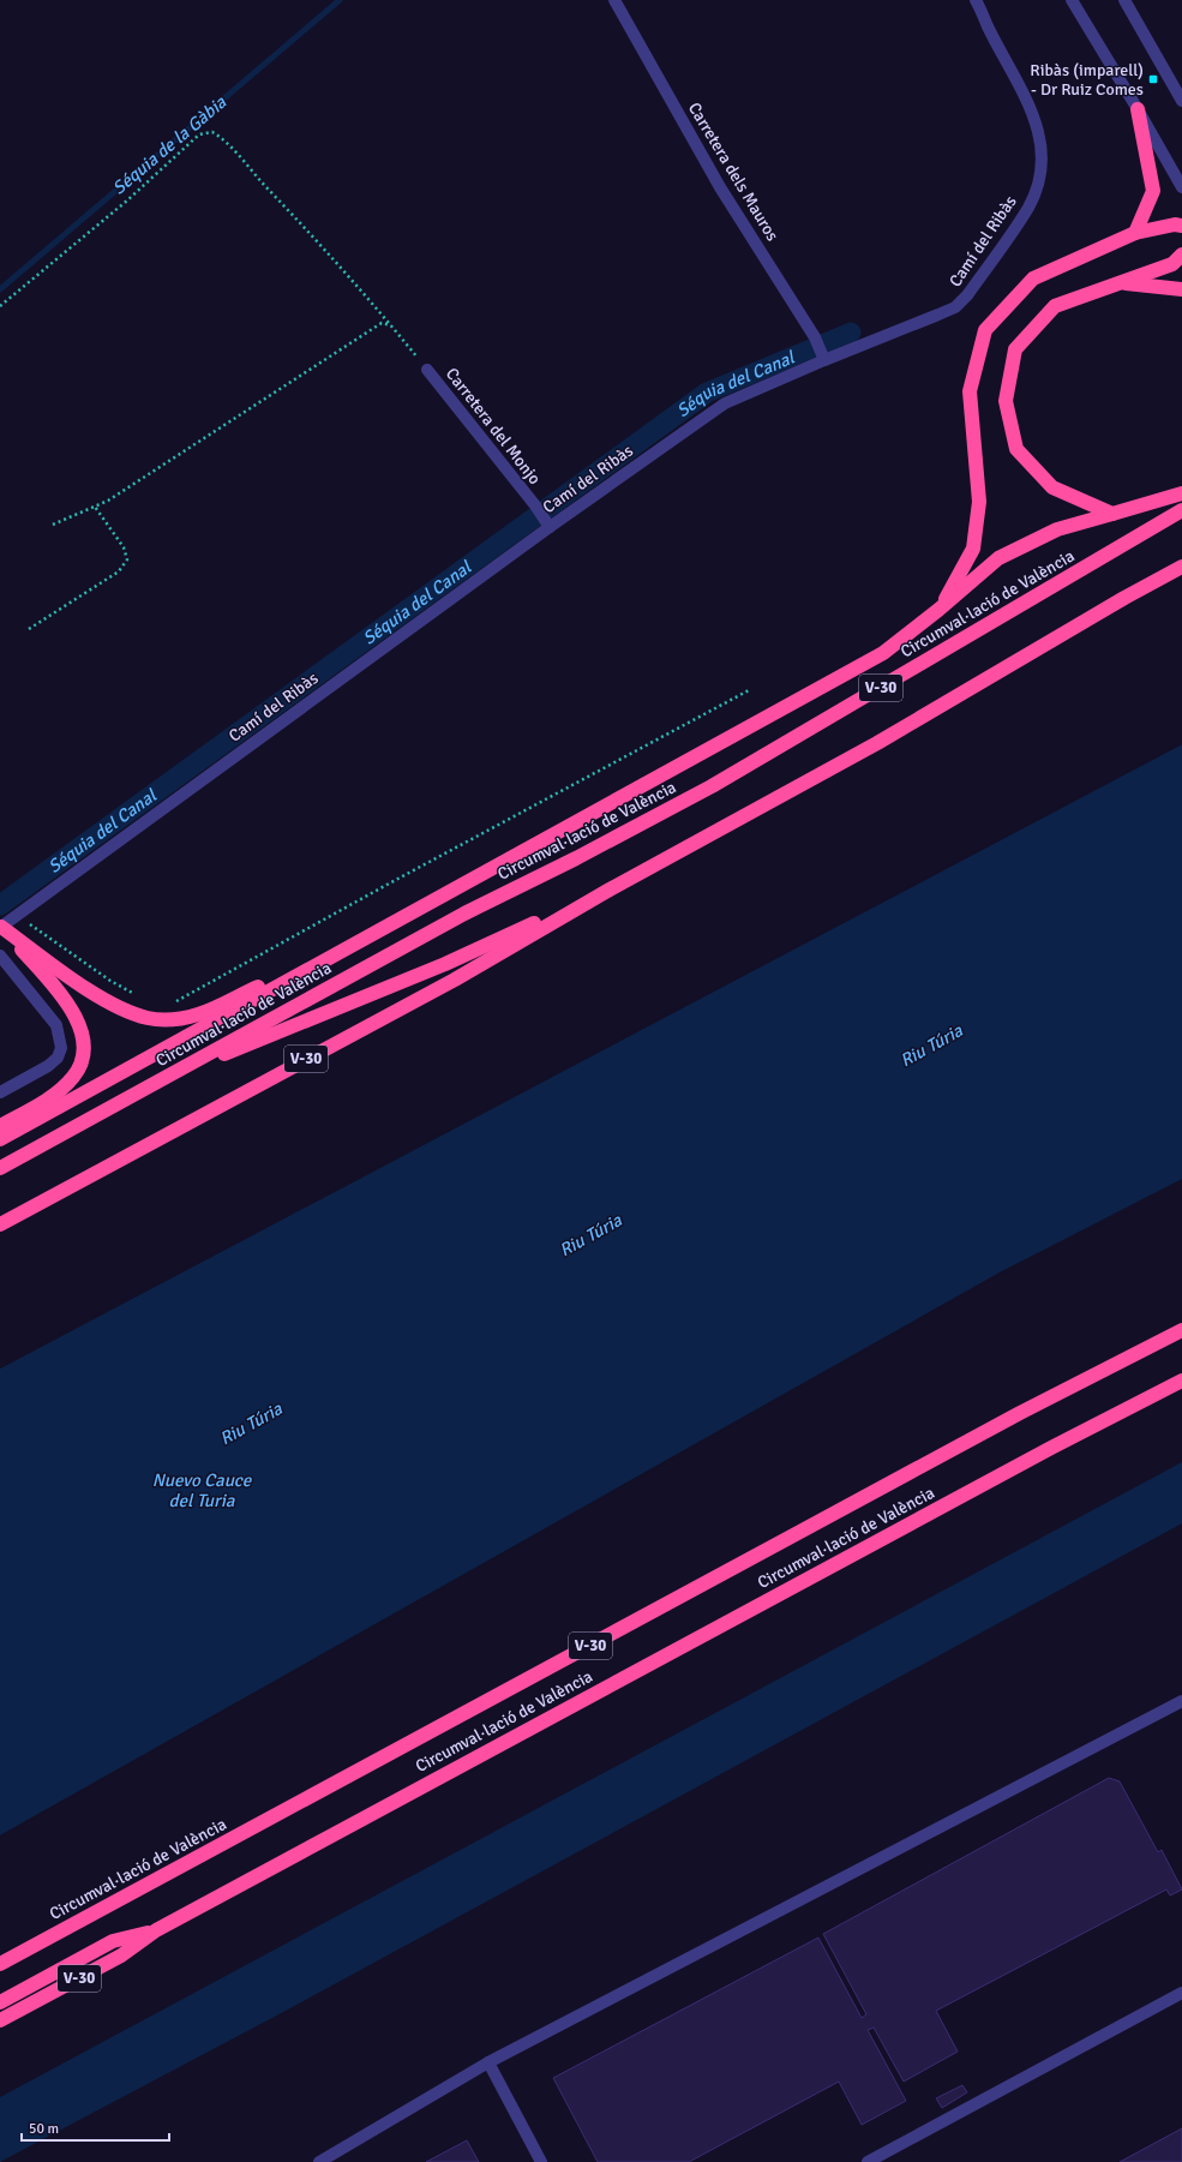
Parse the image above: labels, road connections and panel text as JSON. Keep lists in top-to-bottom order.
{
  "streets": {
    "highway": ["Circumval·lació de València", "V-30"],
    "street": ["Carretera dels Mauros", "Camí del Ribàs", "Carretera del Monjo"]
  },
  "crossings": [
    ["Carretera dels Mauros", "Camí del Ribàs"],
    ["Camí del Ribàs", "Carretera del Monjo"]
  ],
  "water": [
    "Séquia de la Gàbia",
    "Séquia del Canal",
    "Riu Túria",
    "Nuevo Cauce del Turia"
  ],
  "places": {
    "transit": ["Ribàs (imparell) - Dr Ruiz Comes"]
  },
  "scale_bar": "50 m"
}
